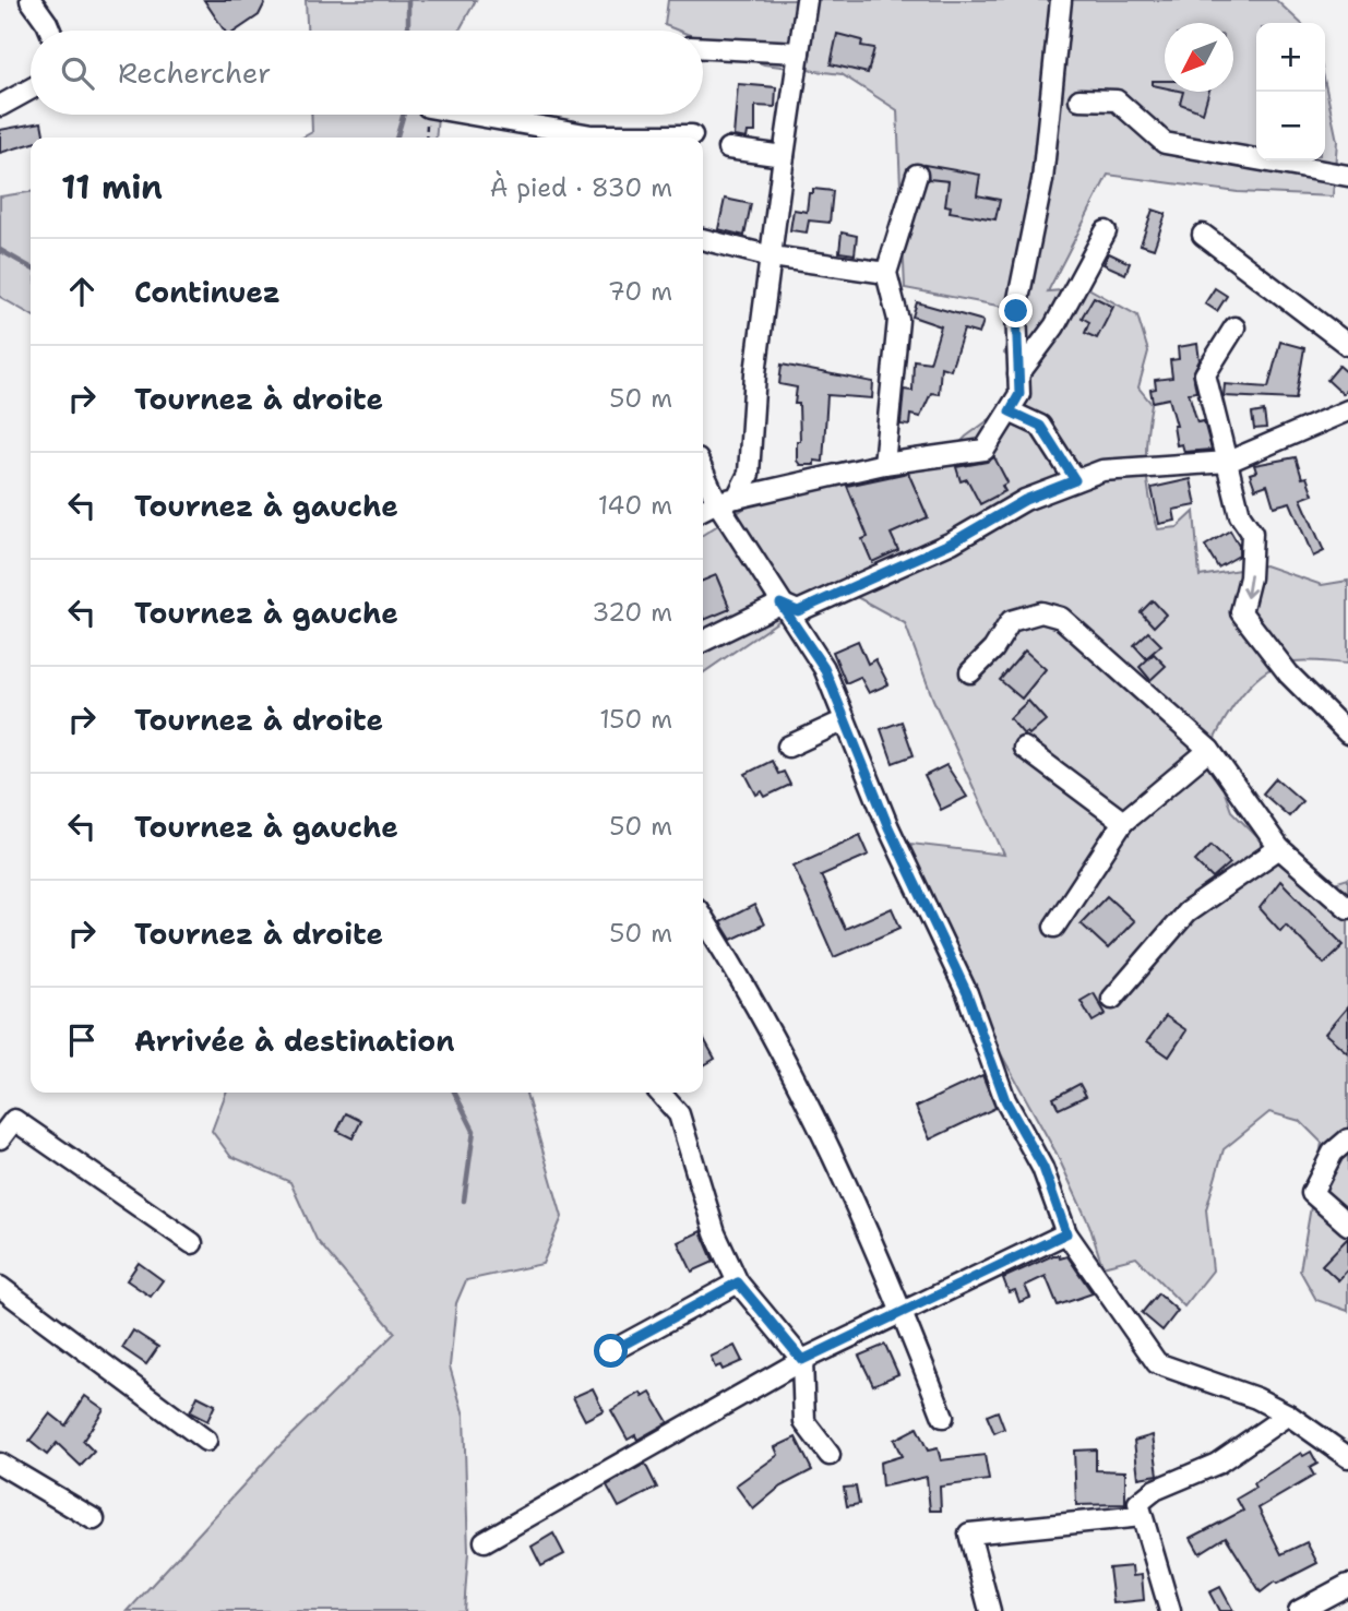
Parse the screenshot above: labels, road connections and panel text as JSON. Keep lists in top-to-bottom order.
{
  "north": "bottom left",
  "page": {
    "map_buttons": ["+", "−"],
    "search": "Rechercher",
    "heading": ["11 min", "À pied · 830 m"],
    "list": [
      ["Continuez", "70 m"],
      ["Tournez à droite", "50 m"],
      ["Tournez à gauche", "140 m"],
      ["Tournez à gauche", "320 m"],
      ["Tournez à droite", "150 m"],
      ["Tournez à gauche", "50 m"],
      ["Tournez à droite", "50 m"],
      "Arrivée à destination"
    ]
  }
}
